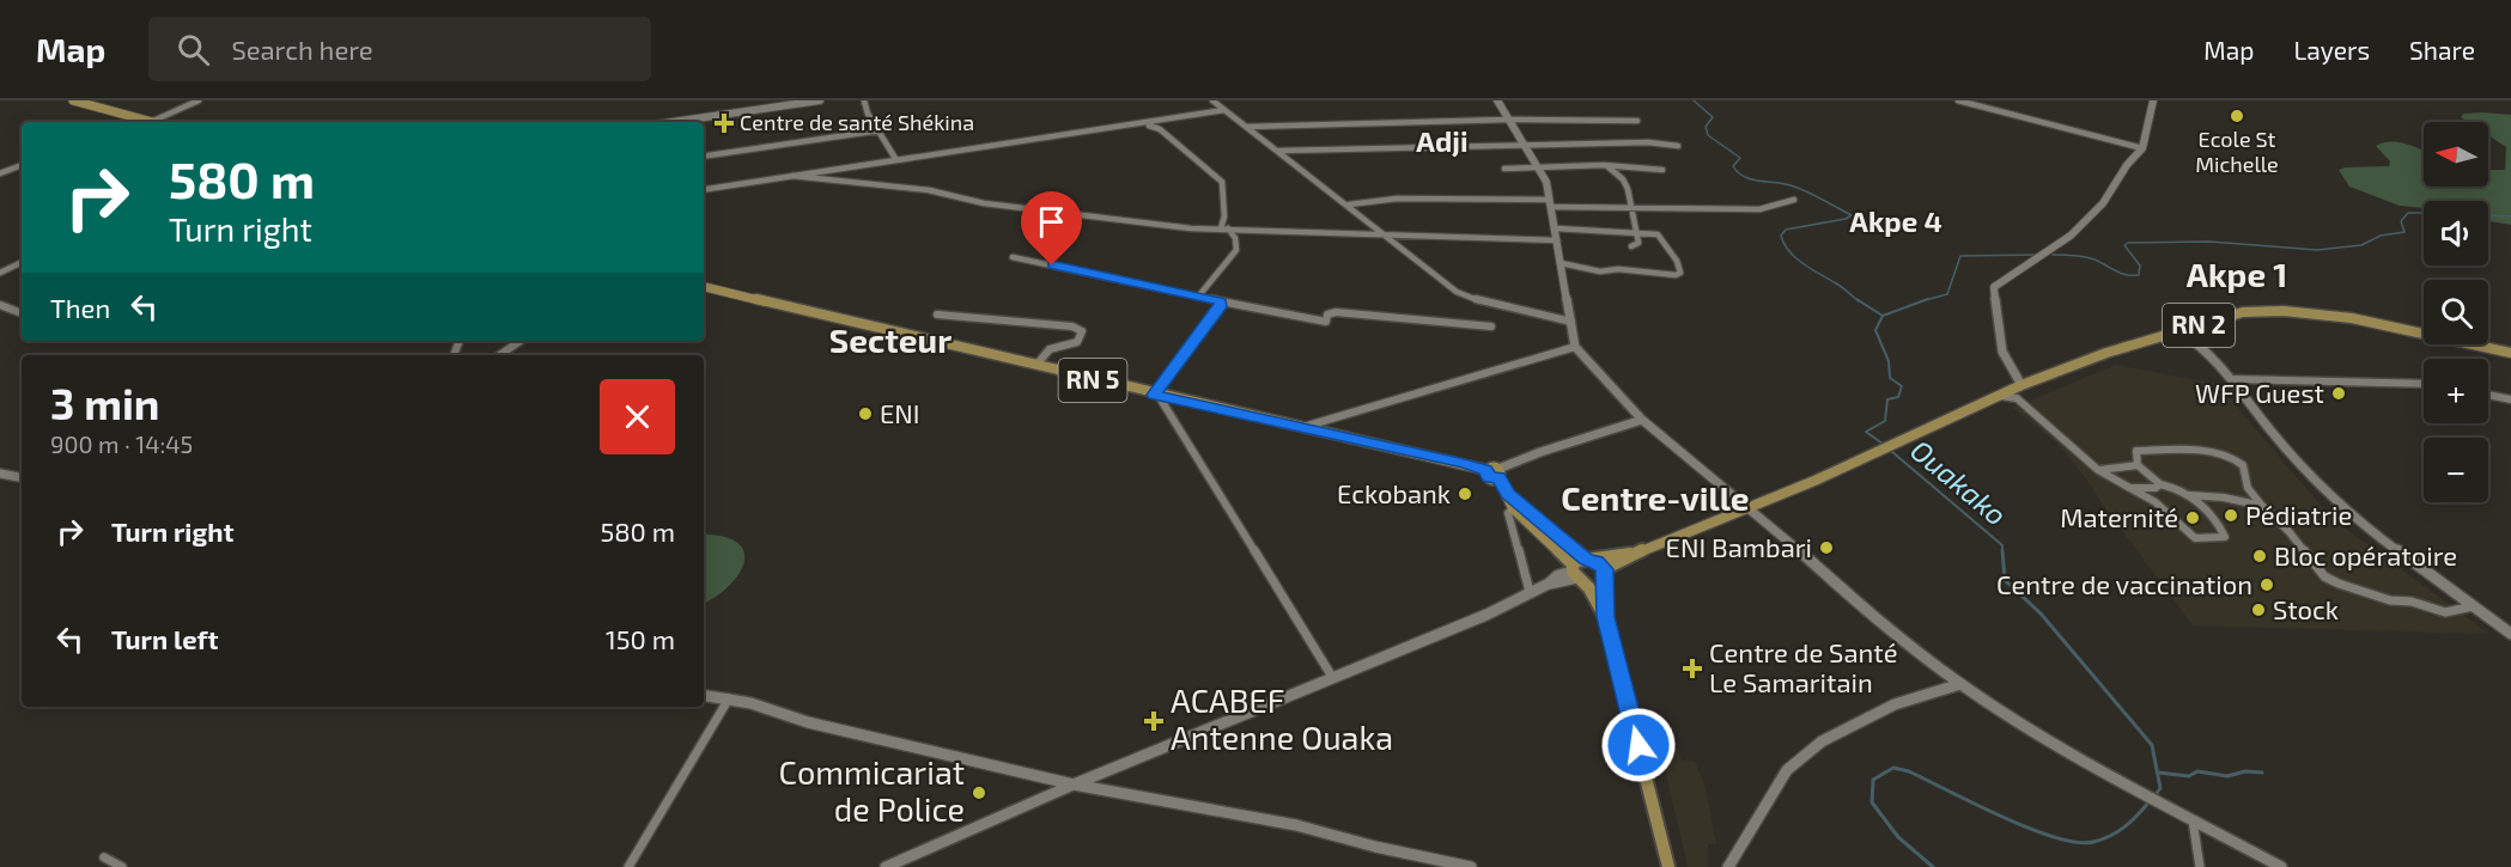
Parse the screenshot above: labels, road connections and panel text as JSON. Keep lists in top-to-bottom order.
{
  "streets": {
    "main road": ["RN 2", "RN 5"]
  },
  "districts": [
    "Adji",
    "Akpe 4",
    "Akpe 1",
    "Secteur",
    "Centre-ville"
  ],
  "water": ["Ouakako"],
  "places": {
    "other": [
      "Ecole St Michelle",
      "WFP Guest",
      "ENI",
      "Eckobank",
      "Pédiatrie",
      "Maternité",
      "ENI Bambari",
      "Bloc opératoire",
      "Centre de vaccination",
      "Stock",
      "Commicariat de Police"
    ],
    "health": ["Centre de santé Shékina", "Centre de Santé Le Samaritain", "ACABEF Antenne Ouaka"]
  },
  "north": "left",
  "page": {
    "header": "Map",
    "search": "Search here",
    "nav": ["Map", "Layers", "Share"],
    "map_buttons": ["+", "−"],
    "turn": ["580 m", "Turn right"],
    "then": "Then",
    "heading": ["3 min", "900 m · 14:45"],
    "list": [
      {
        "name": "Turn right",
        "value": "580 m"
      },
      {
        "name": "Turn left",
        "value": "150 m"
      }
    ]
  }
}
